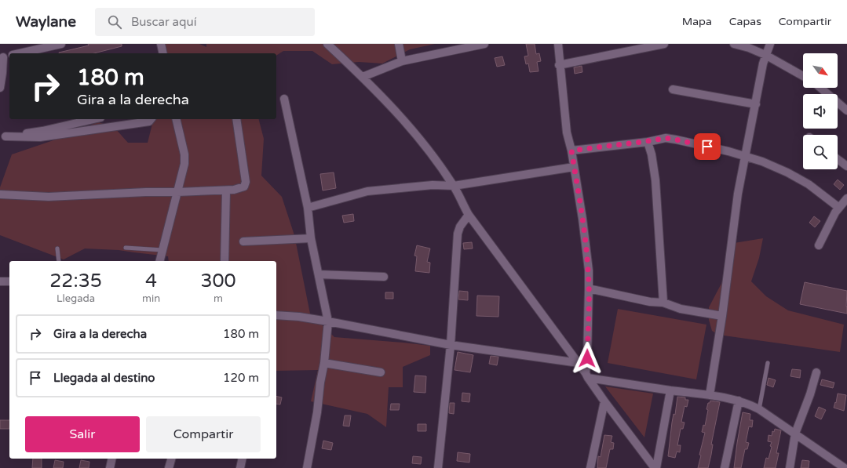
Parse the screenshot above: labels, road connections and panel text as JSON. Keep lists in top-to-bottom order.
{
  "north": "bottom right",
  "page": {
    "header": "Waylane",
    "search": "Buscar aquí",
    "nav": ["Mapa", "Capas", "Compartir"],
    "turn": ["180 m", "Gira a la derecha"],
    "eta": [
      "22:35",
      "Llegada",
      "4",
      "min",
      "300",
      "m"
    ],
    "list": [
      {
        "name": "Gira a la derecha",
        "value": "180 m"
      },
      {
        "name": "Llegada al destino",
        "value": "120 m"
      }
    ],
    "buttons": ["Salir", "Compartir"]
  }
}
